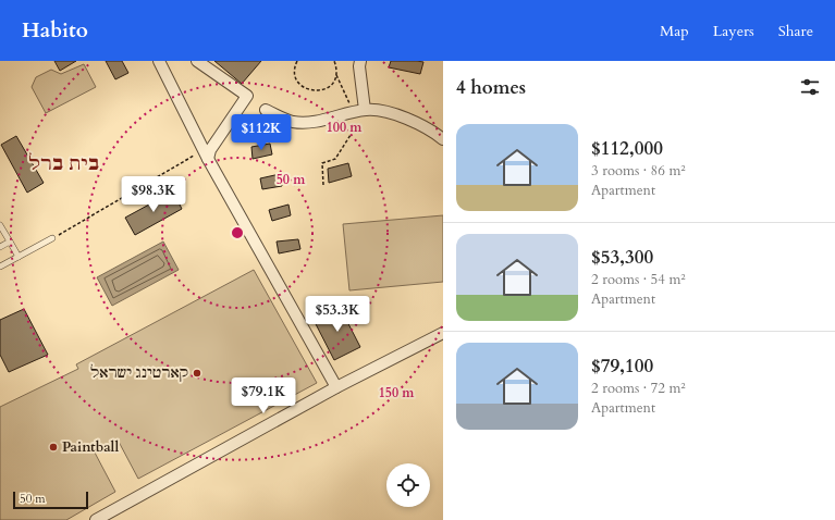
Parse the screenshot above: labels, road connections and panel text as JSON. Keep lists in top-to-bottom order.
{
  "districts": ["בית ברל"],
  "places": ["קארטינג ישראל", "Paintball"],
  "scale_bar": "50 m",
  "page": {
    "header": "Habito",
    "nav": ["Map", "Layers", "Share"],
    "heading": "4 homes",
    "list": [
      {
        "name": "$112,000",
        "note": "3 rooms · 86 m² · Apartment"
      },
      {
        "name": "$53,300",
        "note": "2 rooms · 54 m² · Apartment"
      },
      {
        "name": "$79,100",
        "note": "2 rooms · 72 m² · Apartment"
      }
    ],
    "price": [
      "$112K",
      "$98.3K",
      "$53.3K",
      "$79.1K"
    ],
    "scale": "50 m"
  },
  "rings": ["100 m", "50 m", "150 m"]
}
